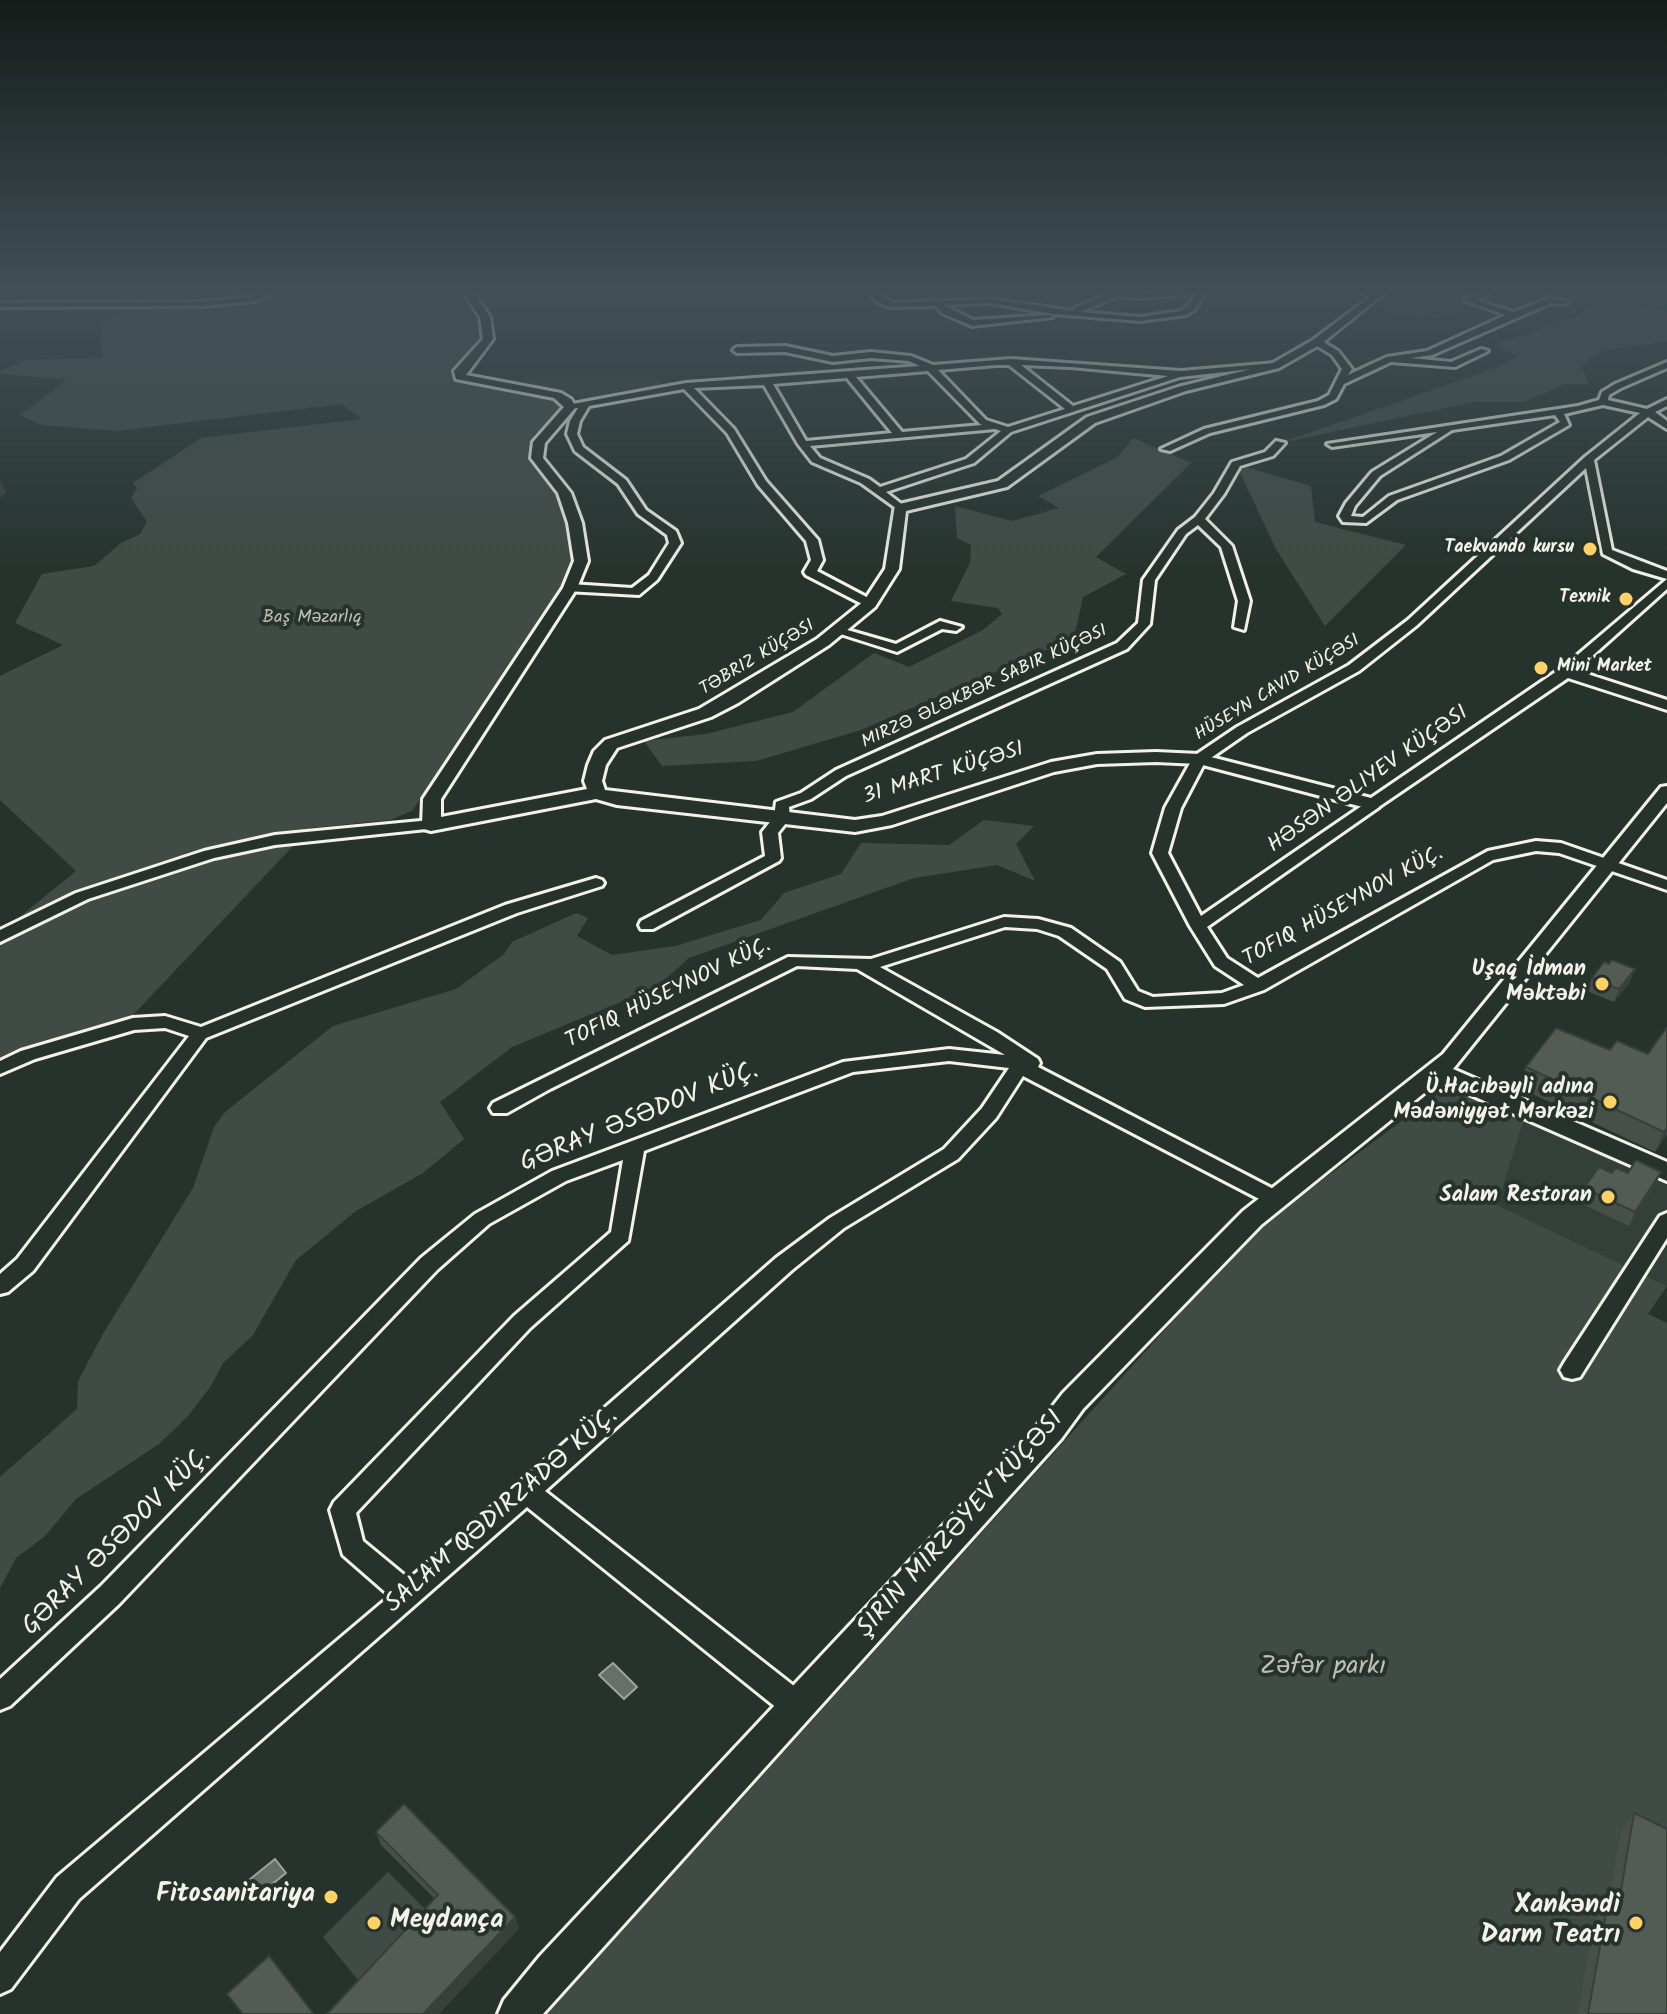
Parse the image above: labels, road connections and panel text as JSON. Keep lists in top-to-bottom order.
{
  "streets": {
    "street": [
      "TƏBRIZ KÜÇƏSI",
      "MIRZƏ ƏLƏKBƏR SABIR KÜÇƏSI",
      "HÜSEYN CAVID KÜÇƏSI",
      "31 MART KÜÇƏSI",
      "HƏSƏN ƏLIYEV KÜÇƏSI",
      "TOFIQ HÜSEYNOV KÜÇ.",
      "GƏRAY ƏSƏDOV KÜÇ.",
      "SALAM QƏDIRZADƏ KÜÇ.",
      "ŞIRIN MIRZƏYEV KÜÇƏSI"
    ]
  },
  "crossings": [
    ["TƏBRIZ KÜÇƏSI", "31 MART KÜÇƏSI"],
    ["MIRZƏ ƏLƏKBƏR SABIR KÜÇƏSI", "31 MART KÜÇƏSI"],
    ["HÜSEYN CAVID KÜÇƏSI", "31 MART KÜÇƏSI"],
    ["31 MART KÜÇƏSI", "HƏSƏN ƏLIYEV KÜÇƏSI"],
    ["TOFIQ HÜSEYNOV KÜÇ.", "ŞIRIN MIRZƏYEV KÜÇƏSI"],
    ["GƏRAY ƏSƏDOV KÜÇ.", "SALAM QƏDIRZADƏ KÜÇ."],
    ["GƏRAY ƏSƏDOV KÜÇ.", "ŞIRIN MIRZƏYEV KÜÇƏSI"]
  ],
  "parks": ["Baş Məzarlıq", "Zəfər parkı"],
  "places": [
    "Taekvando kursu",
    "Texnik",
    "Mini Market",
    "Uşaq İdman Məktəbi",
    "Ü.Hacıbəyli adına Mədəniyyət Mərkəzi",
    "Salam Restoran",
    "Fitosanitariya",
    "Meydança",
    "Xankəndi Darm Teatrı"
  ]
}
